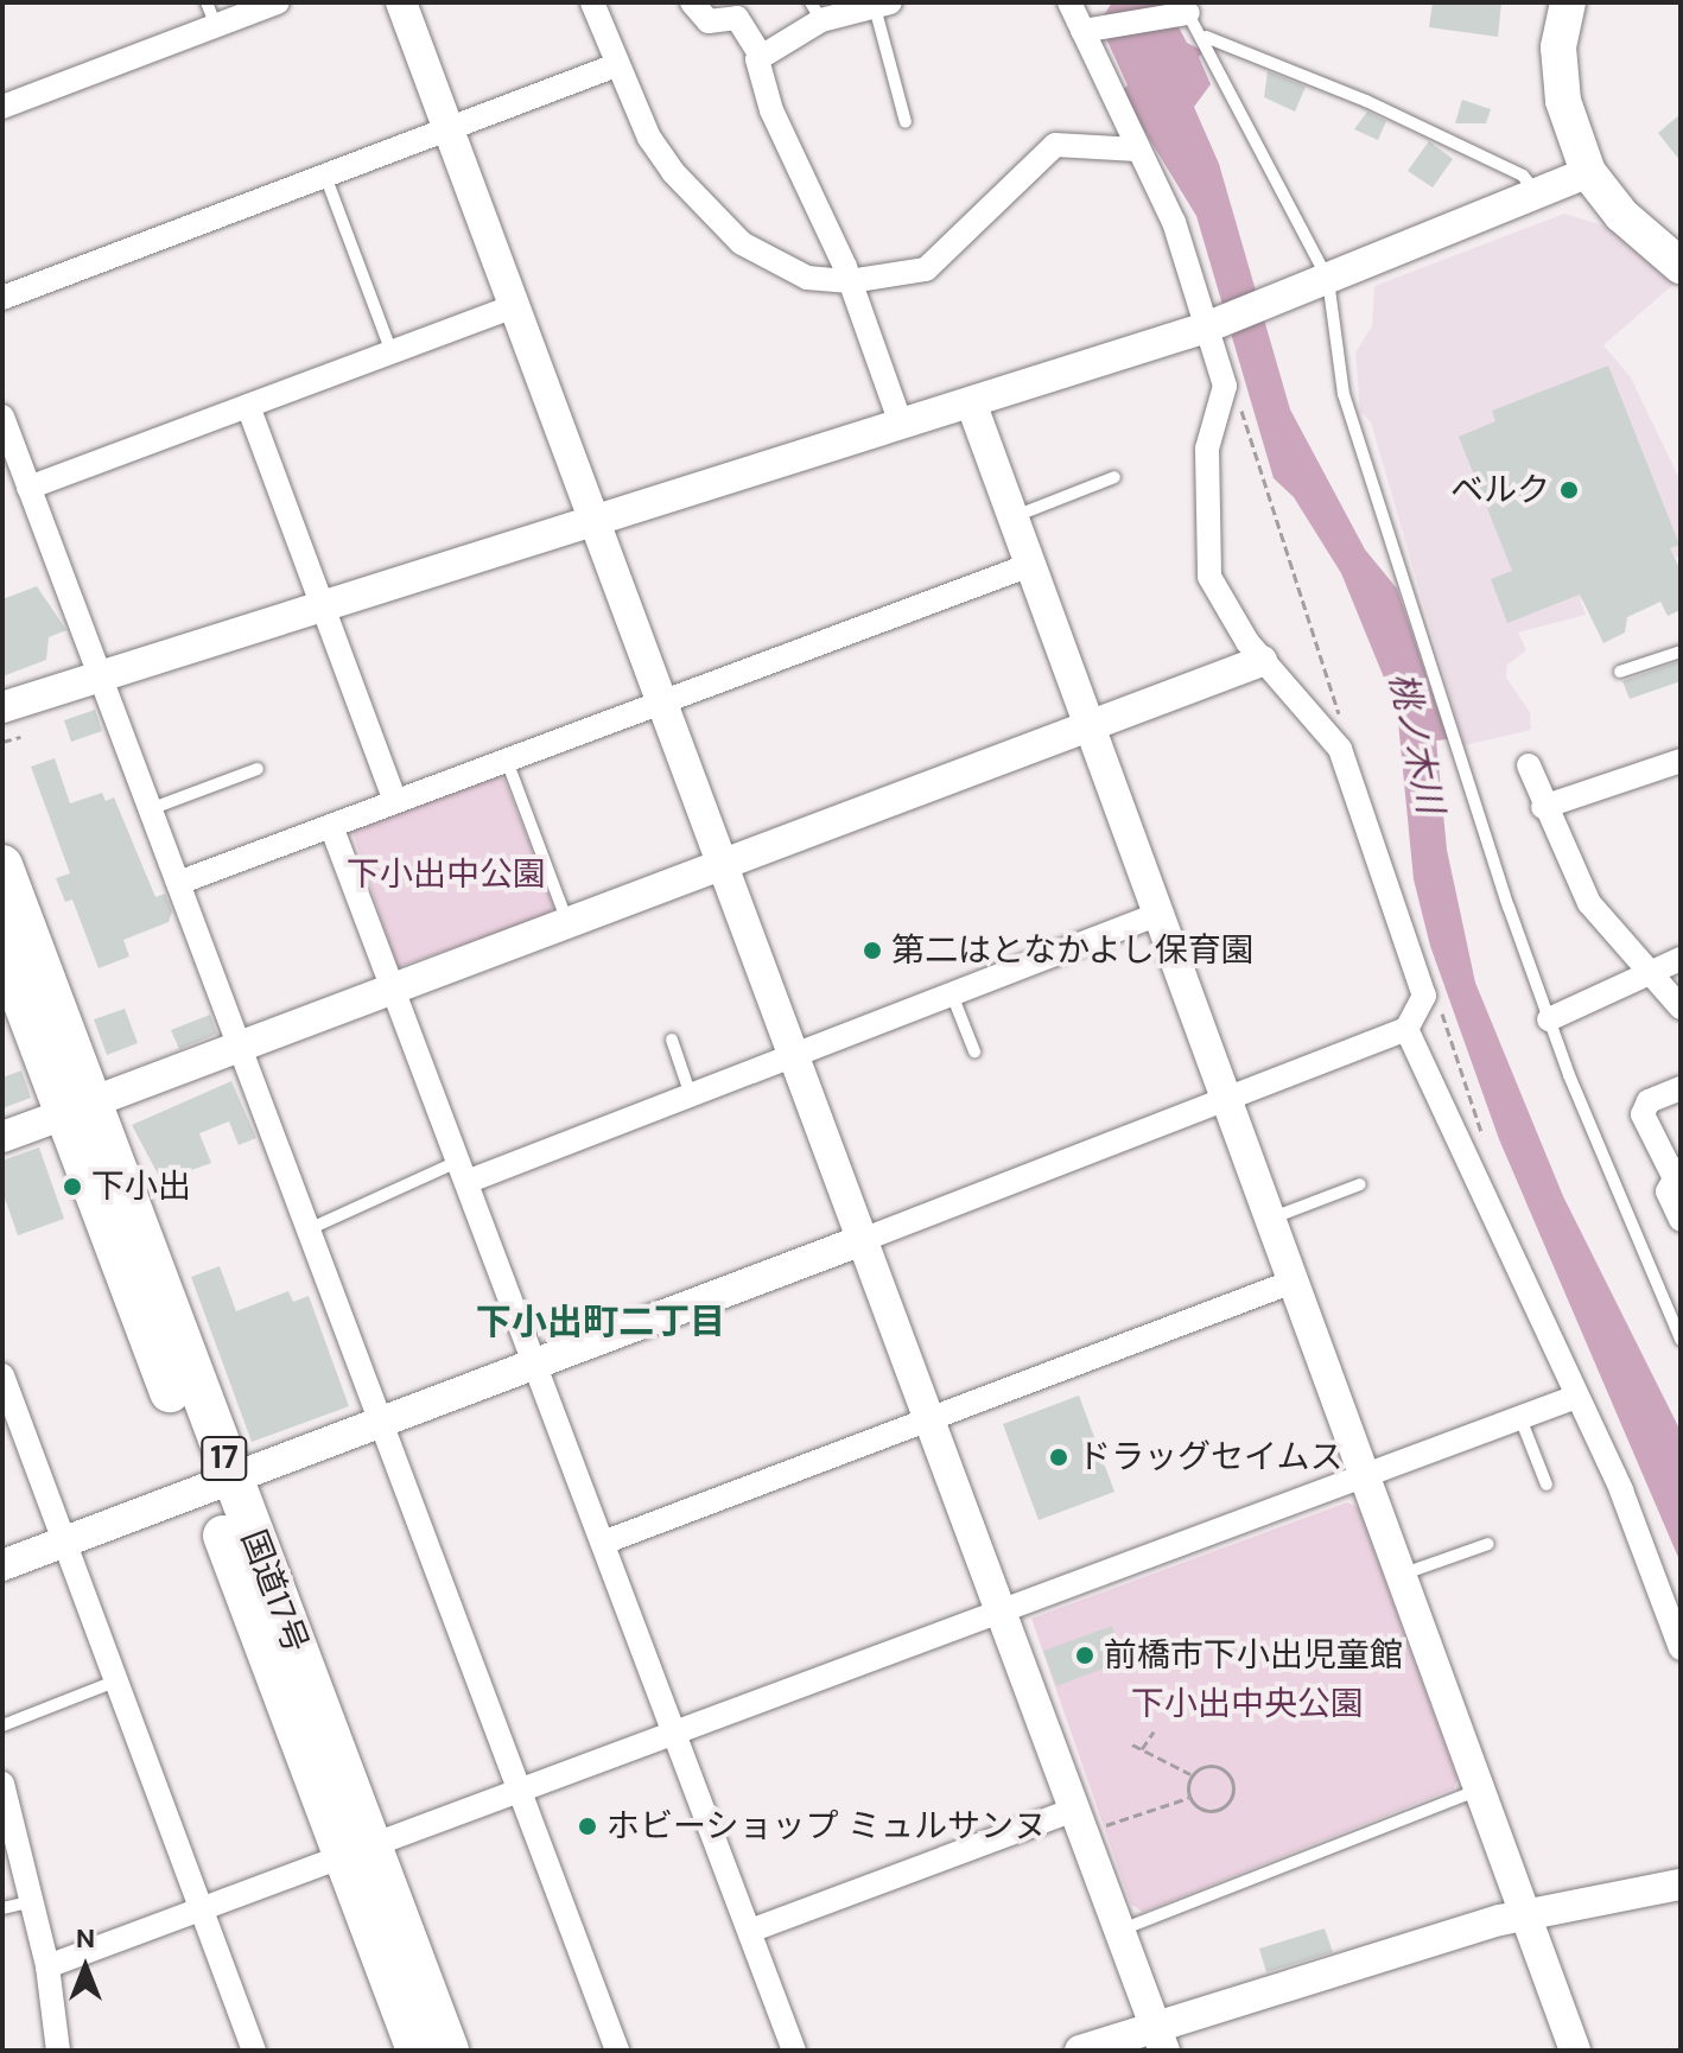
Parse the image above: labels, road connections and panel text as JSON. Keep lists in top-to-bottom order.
{
  "streets": {
    "highway": ["17", "国道17号"]
  },
  "districts": ["下小出町二丁目"],
  "water": ["桃ノ木川"],
  "parks": ["下小出中公園", "下小出中央公園"],
  "places": [
    "ベルク",
    "第二はとなかよし保育園",
    "下小出",
    "ドラッグセイムス",
    "前橋市下小出児童館",
    "ホビーショップ ミュルサンヌ"
  ],
  "north": "top"
}
